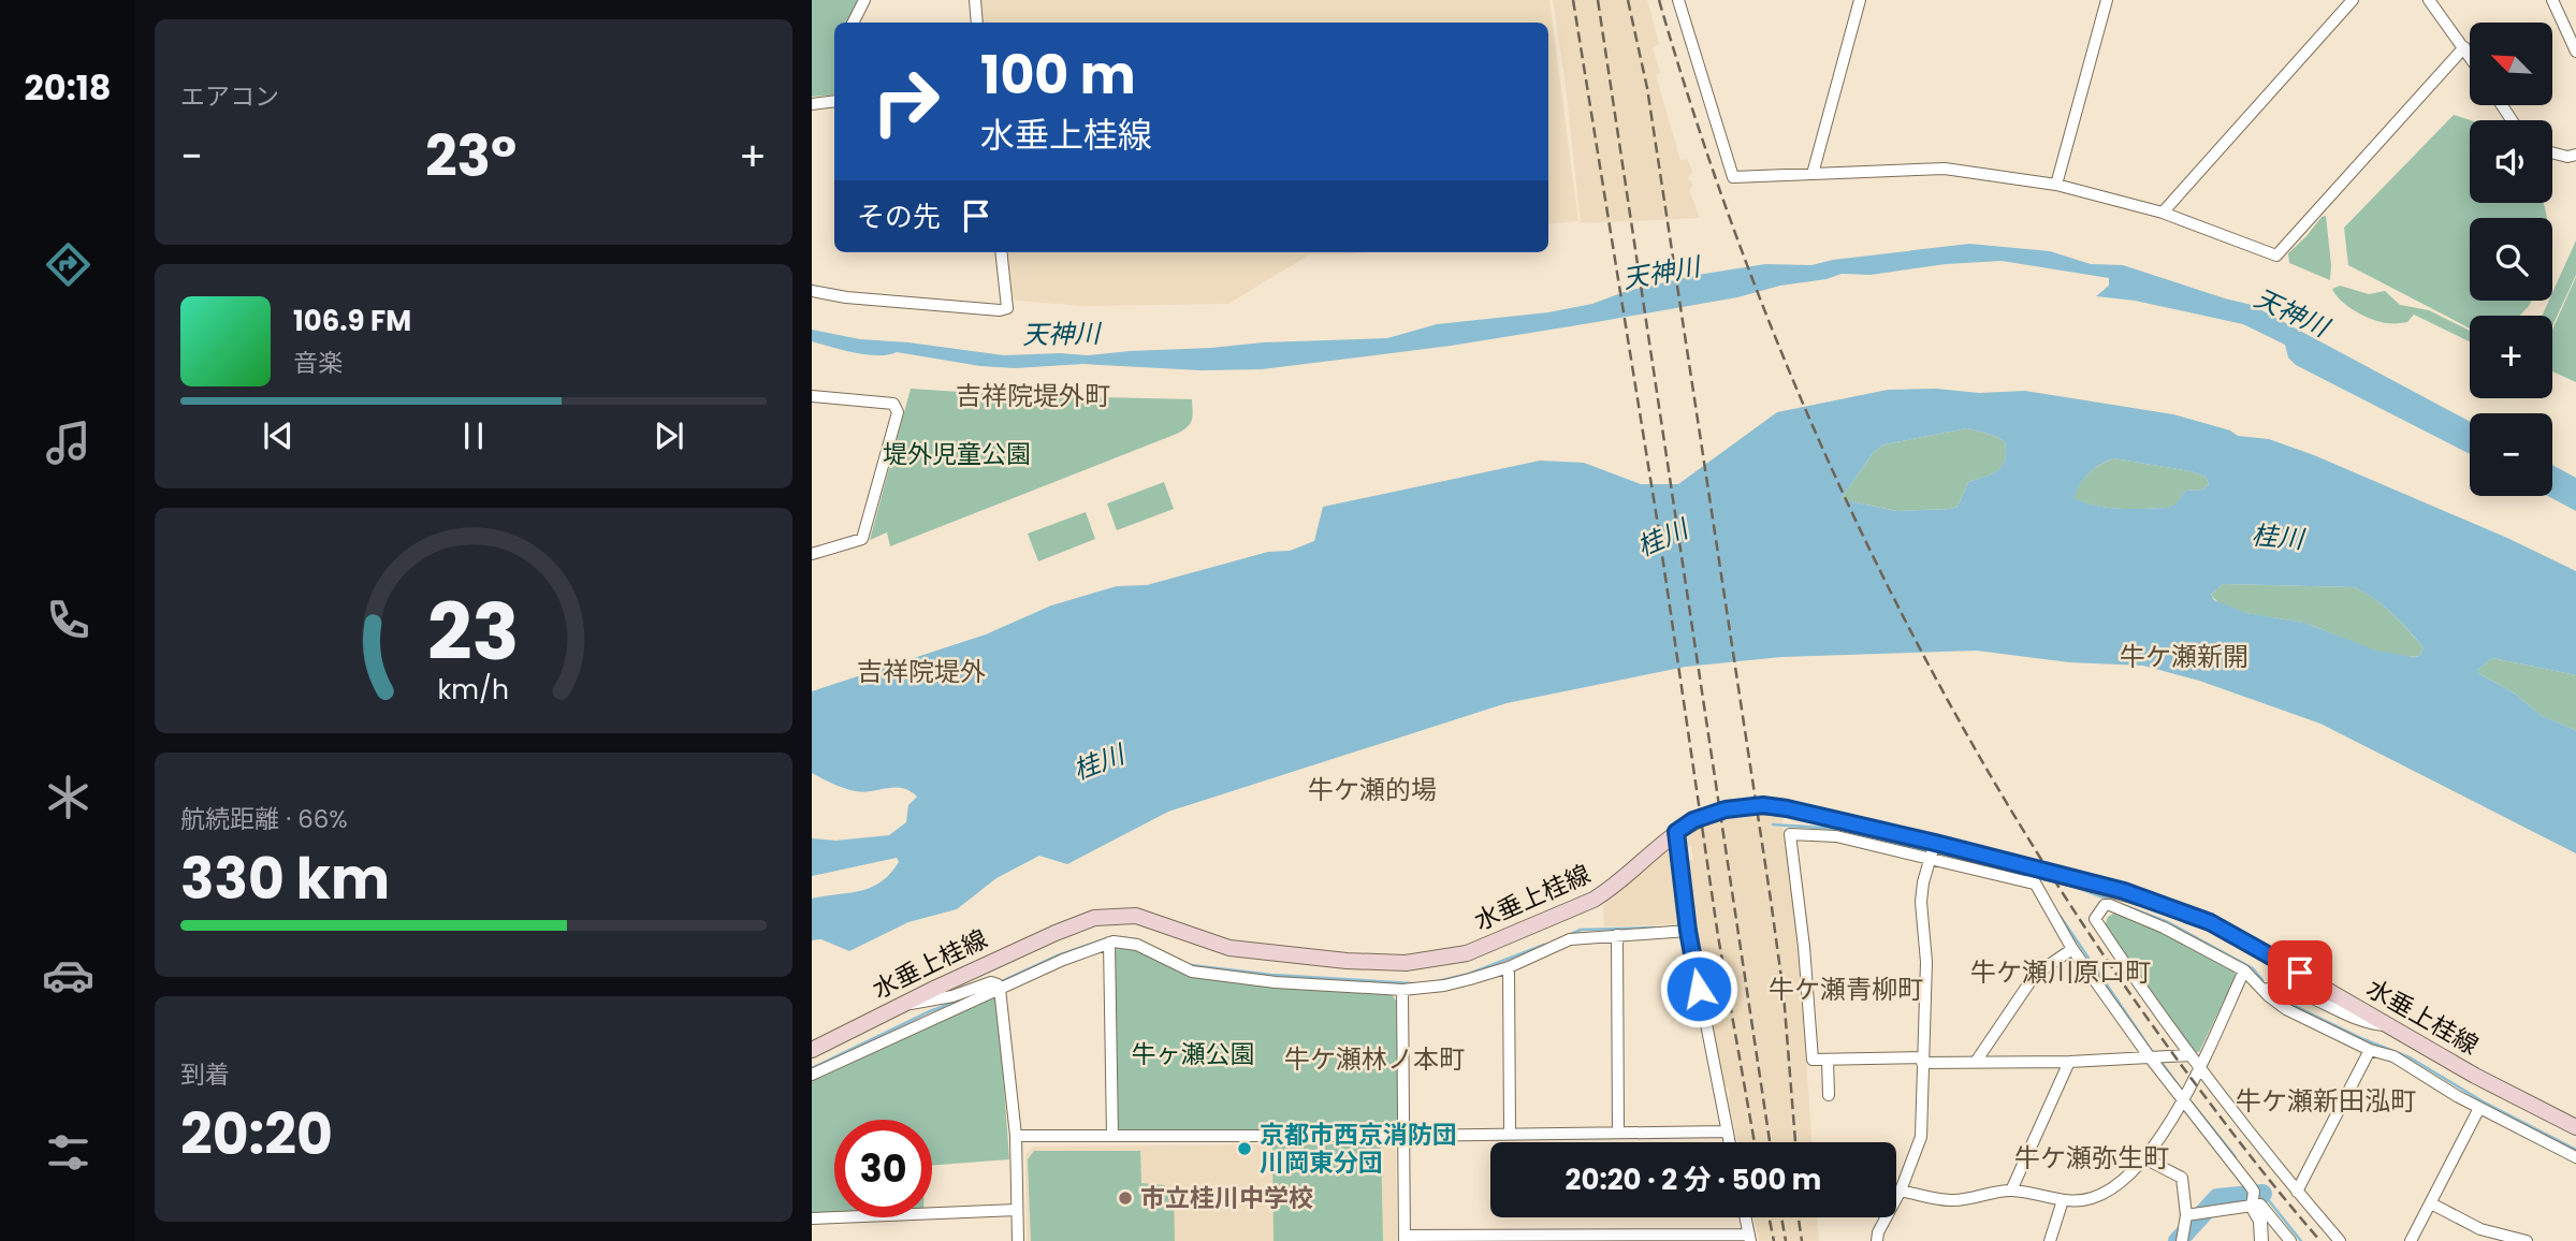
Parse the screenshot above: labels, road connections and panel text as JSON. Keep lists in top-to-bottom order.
{
  "streets": {
    "main road": ["水垂上桂線"]
  },
  "districts": [
    "吉祥院堤外町",
    "牛ケ瀬新開",
    "吉祥院堤外",
    "牛ケ瀬的場",
    "牛ケ瀬川原口町",
    "牛ケ瀬青柳町",
    "牛ケ瀬林ノ本町",
    "牛ケ瀬新田泓町",
    "牛ケ瀬弥生町"
  ],
  "water": ["天神川", "桂川"],
  "parks": ["堤外児童公園", "牛ヶ瀬公園"],
  "places": ["京都市西京消防団 川岡東分団", "市立桂川中学校"],
  "north": "top left",
  "page": {
    "tabs": "20:18",
    "tile": [
      "エアコン",
      ["航続距離 · 66%", "330 km"],
      ["到着", "20:20"]
    ],
    "map_buttons": ["+", "−"],
    "turn": ["100 m", "水垂上桂線"],
    "heat": ["−", "23°", "+"],
    "then": "その先",
    "song": ["106.9 FM", "音楽"],
    "limit": "30",
    "trip": "20:20 · 2 分 · 500 m",
    "gauge": ["23", "km/h"]
  }
}
